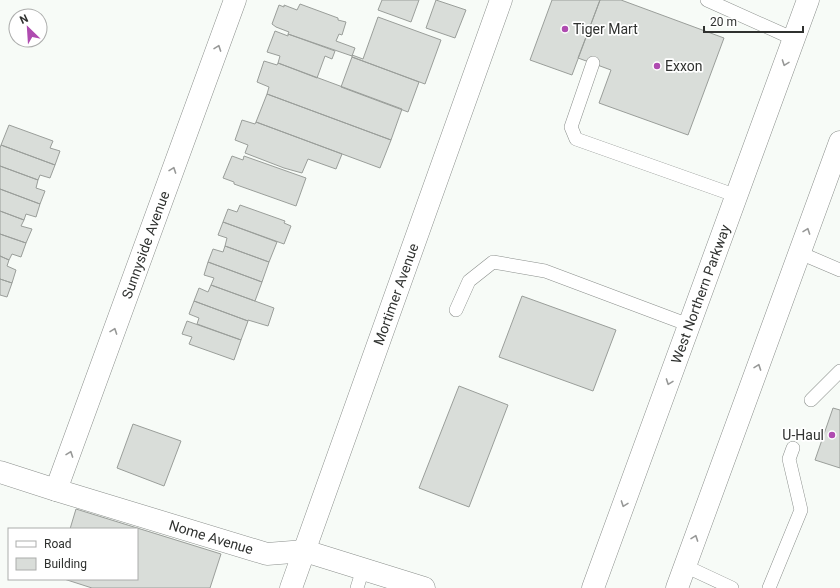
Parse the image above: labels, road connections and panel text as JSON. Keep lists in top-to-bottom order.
{
  "streets": {
    "street": [
      "Sunnyside Avenue",
      "Mortimer Avenue",
      "West Northern Parkway",
      "Nome Avenue"
    ]
  },
  "crossings": [
    ["Sunnyside Avenue", "Nome Avenue"],
    ["Mortimer Avenue", "Nome Avenue"]
  ],
  "one_way": ["Sunnyside Avenue"],
  "places": ["Tiger Mart", "Exxon", "U-Haul"],
  "legend": ["Road", "Building"],
  "scale_bar": "20 m",
  "north": "top left"
}
